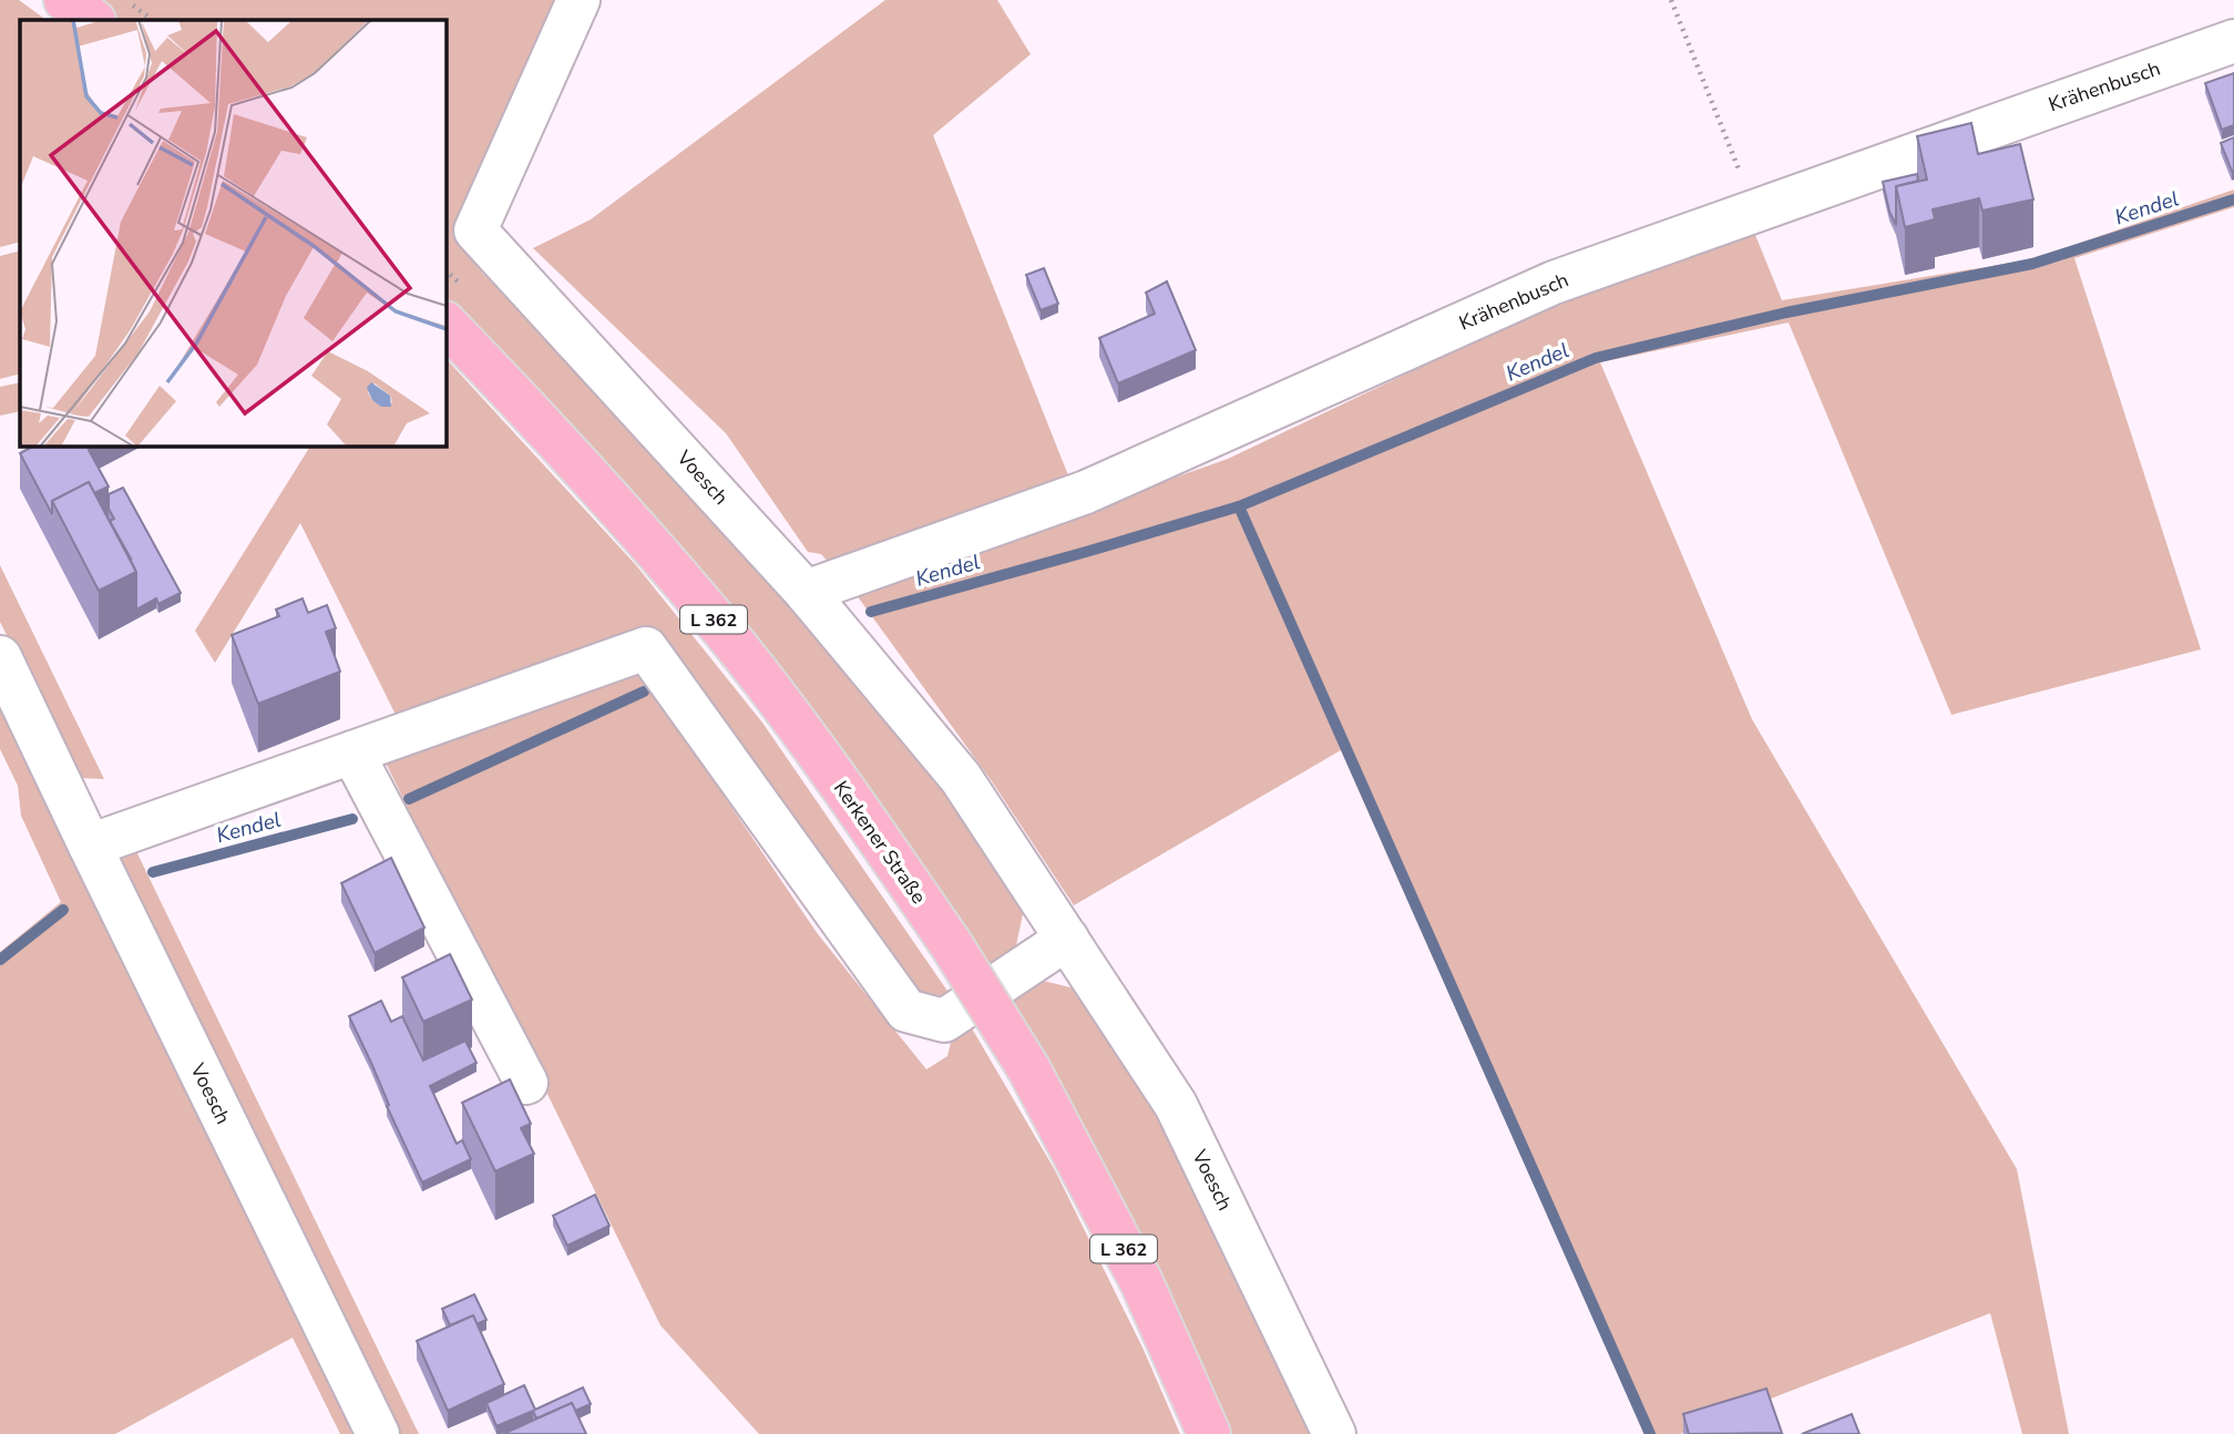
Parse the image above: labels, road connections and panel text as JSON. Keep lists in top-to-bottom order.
{
  "streets": {
    "main road": ["L 362", "Kerkener Straße"],
    "street": ["Krähenbusch", "Voesch"]
  },
  "crossings": [
    ["Krähenbusch", "Voesch"]
  ],
  "water": ["Kendel"]
}
